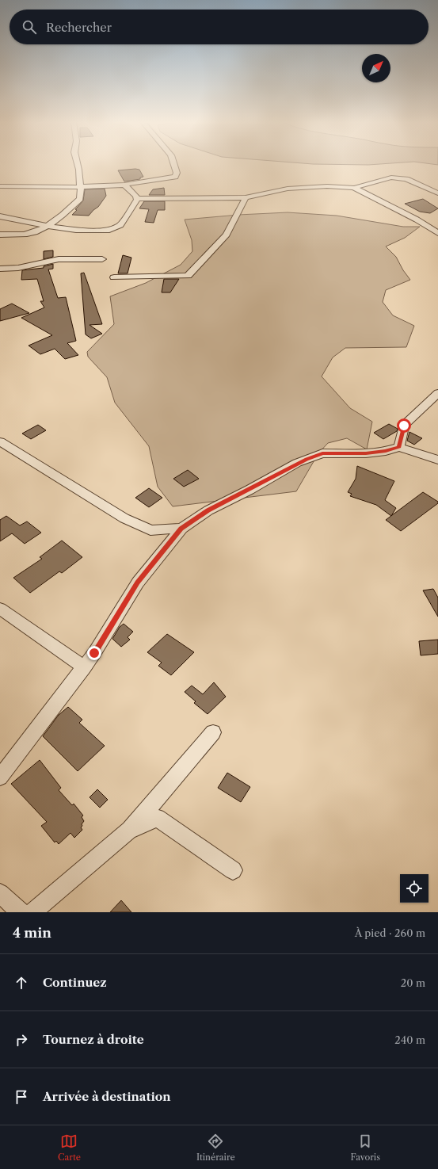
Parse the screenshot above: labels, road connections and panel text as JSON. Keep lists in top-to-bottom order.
{
  "north": "top right",
  "page": {
    "search": "Rechercher",
    "heading": ["4 min", "À pied · 260 m"],
    "list": [
      ["Continuez", "20 m"],
      ["Tournez à droite", "240 m"],
      "Arrivée à destination"
    ],
    "nav": ["Carte", "Itinéraire", "Favoris"]
  }
}
